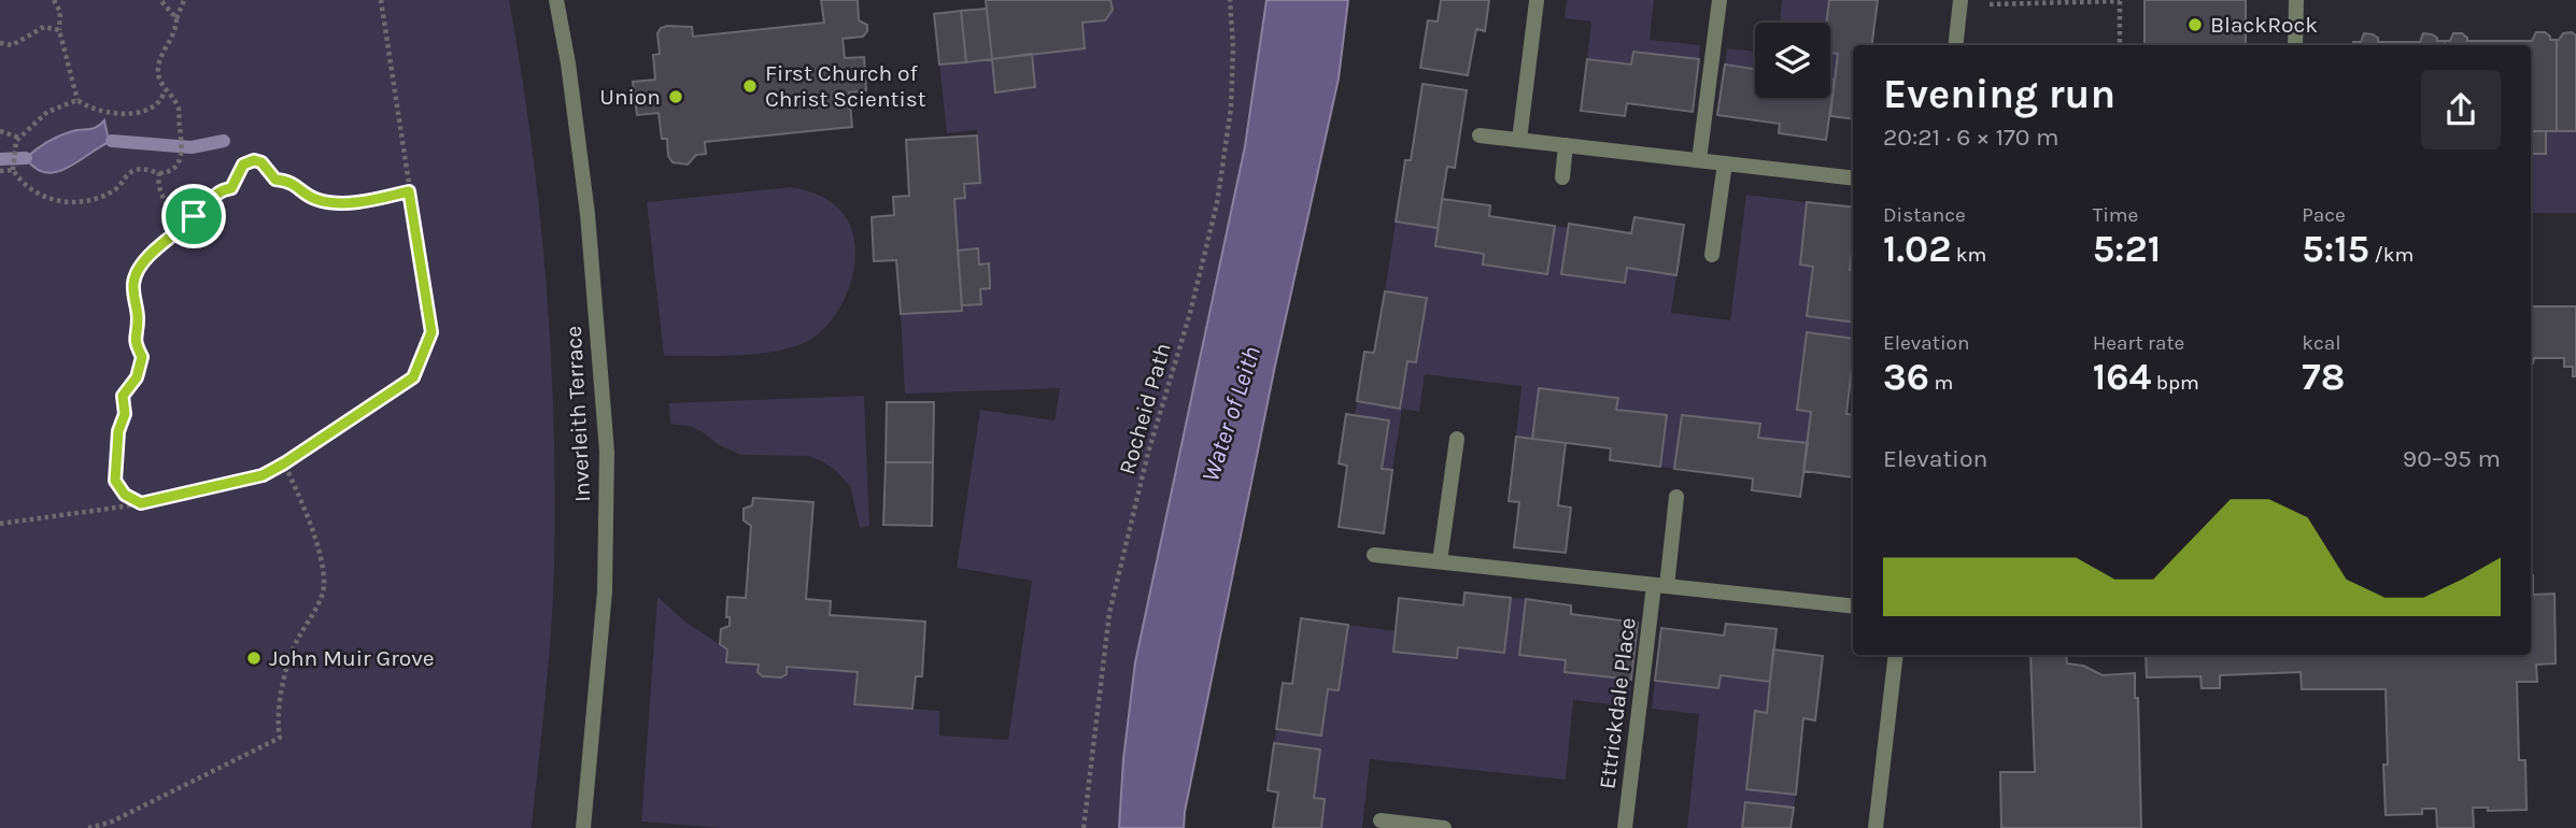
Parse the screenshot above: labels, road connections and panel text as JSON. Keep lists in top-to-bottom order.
{
  "streets": {
    "street": ["Inverleith Terrace", "Ettrickdale Place"],
    "path": ["Rocheid Path"]
  },
  "water": ["Water of Leith"],
  "places": [
    "BlackRock",
    "First Church of Christ Scientist",
    "Union",
    "John Muir Grove"
  ],
  "page": {
    "heading": ["Evening run", "20:21 · 6 × 170 m"],
    "stats": [
      ["Distance", "1.02 km"],
      ["Time", "5:21"],
      ["Pace", "5:15 /km"],
      ["Elevation", "36 m"],
      ["Heart rate", "164 bpm"],
      ["kcal", "78"]
    ],
    "chart": ["Elevation", "90–95 m"]
  }
}
